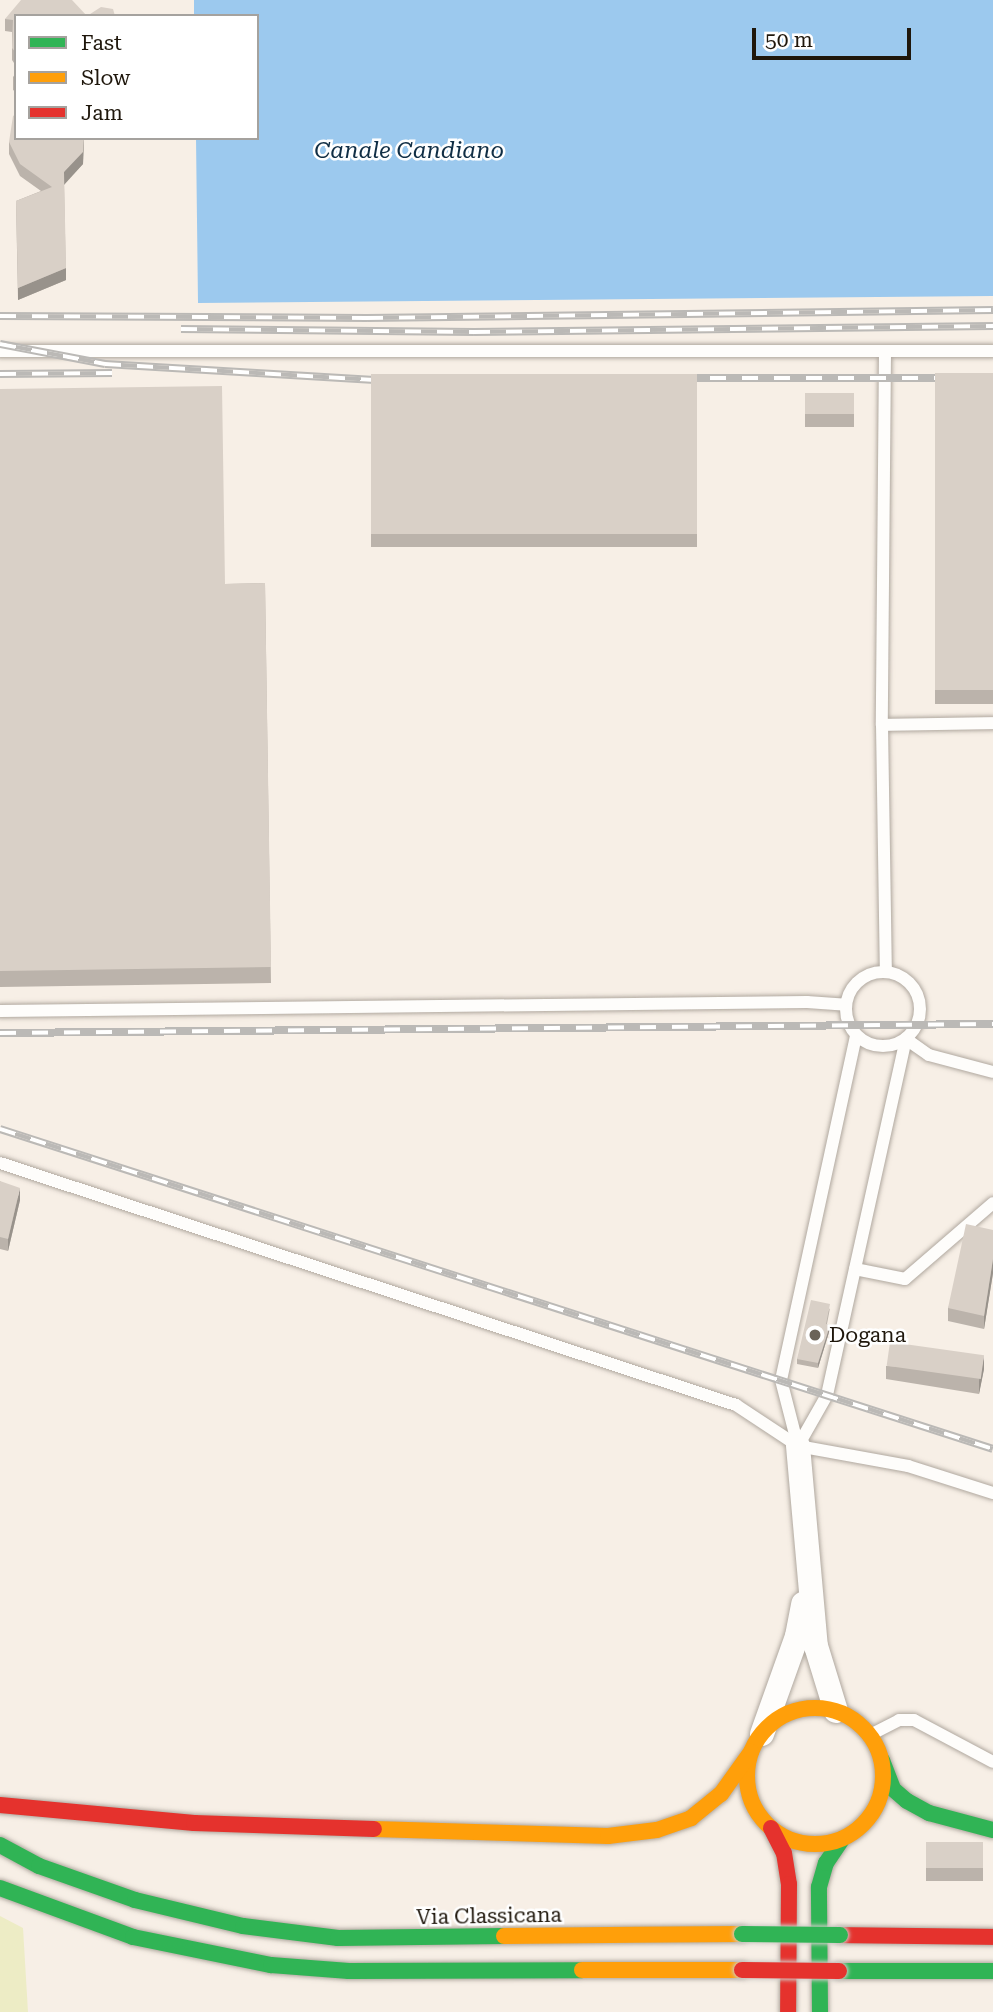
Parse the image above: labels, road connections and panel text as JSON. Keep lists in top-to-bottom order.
{
  "streets": {
    "main road": ["Via Classicana"]
  },
  "water": ["Canale Candiano"],
  "places": ["Dogana"],
  "legend": ["Fast", "Slow", "Jam"],
  "scale_bar": "50 m"
}
